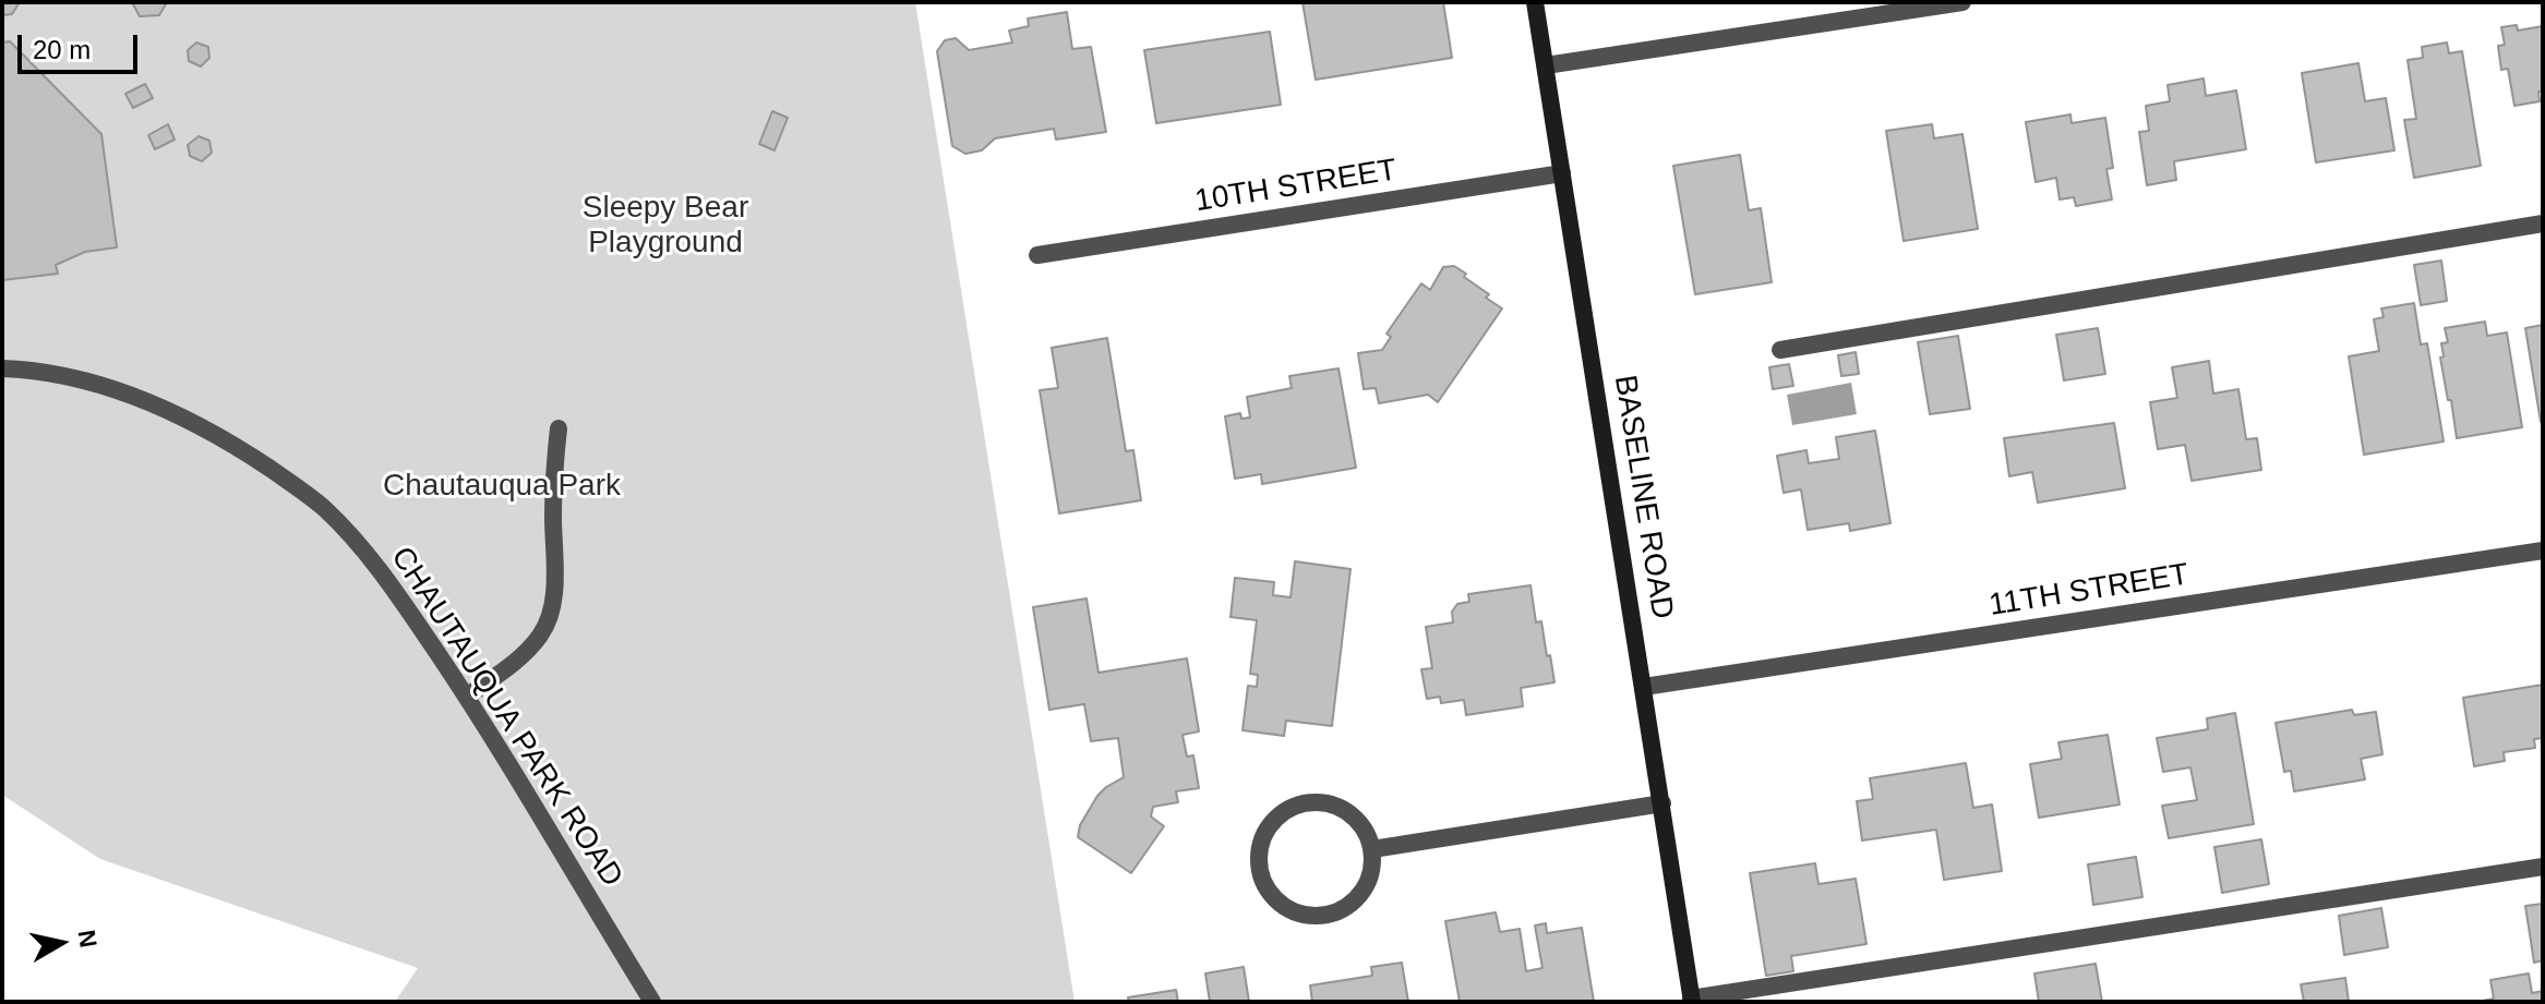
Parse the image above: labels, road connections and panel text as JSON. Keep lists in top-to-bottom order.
{
  "streets": {
    "street": [
      "10TH STREET",
      "BASELINE ROAD",
      "11TH STREET",
      "CHAUTAUQUA PARK ROAD"
    ]
  },
  "crossings": [
    ["10TH STREET", "BASELINE ROAD"],
    ["BASELINE ROAD", "11TH STREET"]
  ],
  "parks": ["Sleepy Bear Playground", "Chautauqua Park"],
  "scale_bar": "20 m",
  "north": "right"
}
